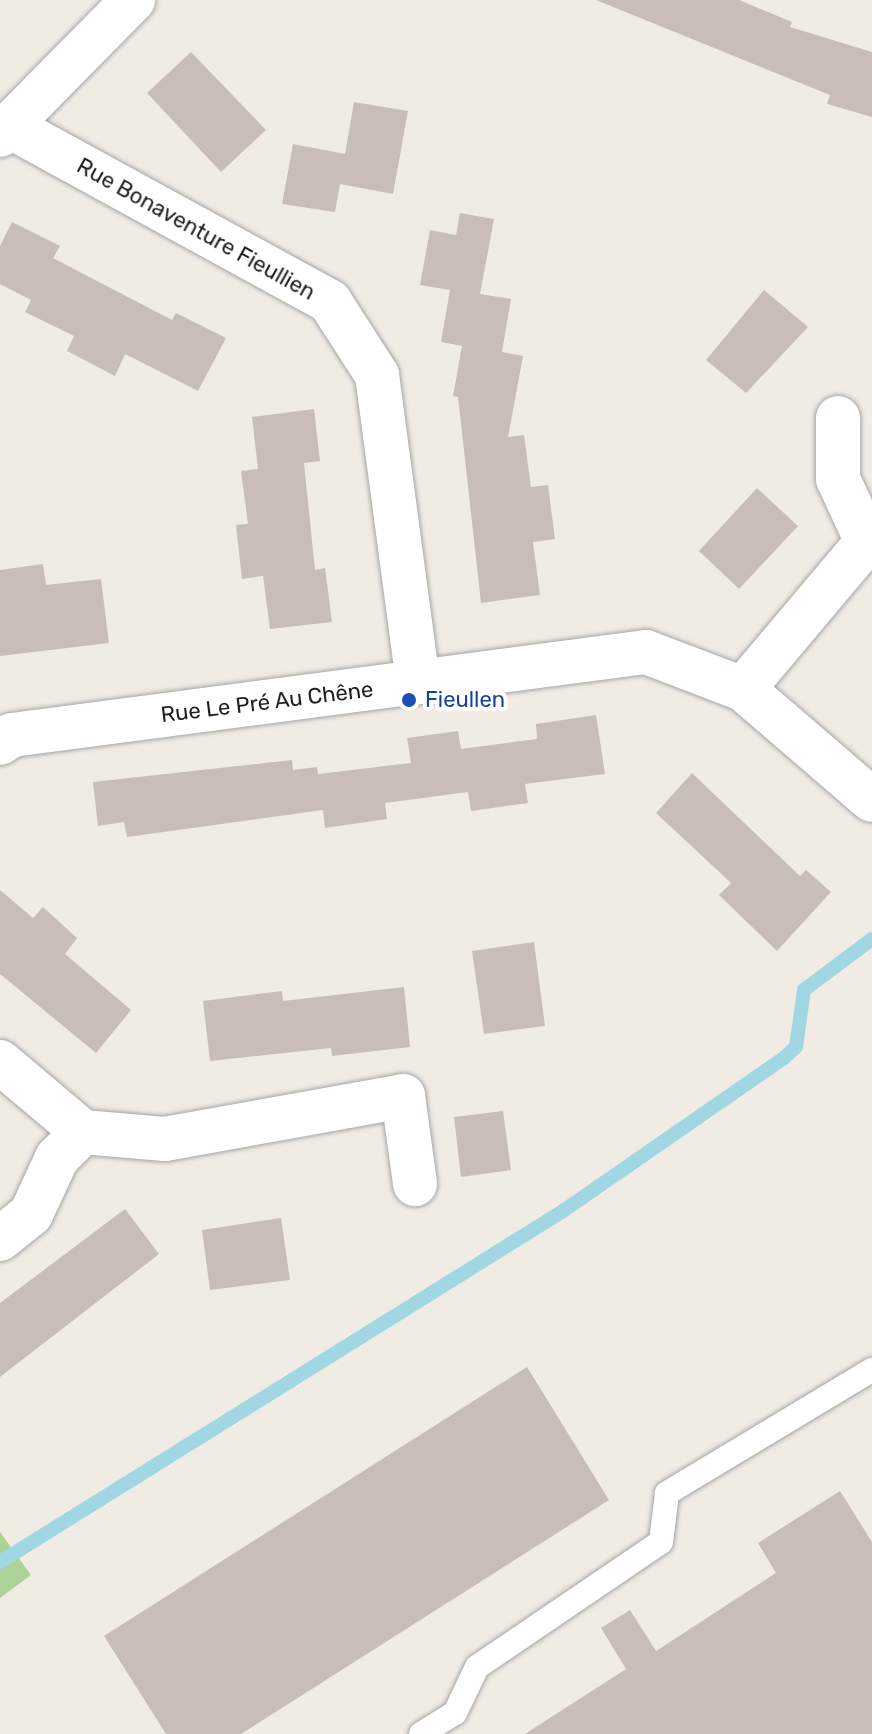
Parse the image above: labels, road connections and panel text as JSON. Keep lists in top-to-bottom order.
{
  "streets": {
    "street": ["Rue Bonaventure Fieullien", "Rue Le Pré Au Chêne"]
  },
  "crossings": [
    ["Rue Bonaventure Fieullien", "Rue Le Pré Au Chêne"]
  ],
  "places": ["Fieullen"]
}
